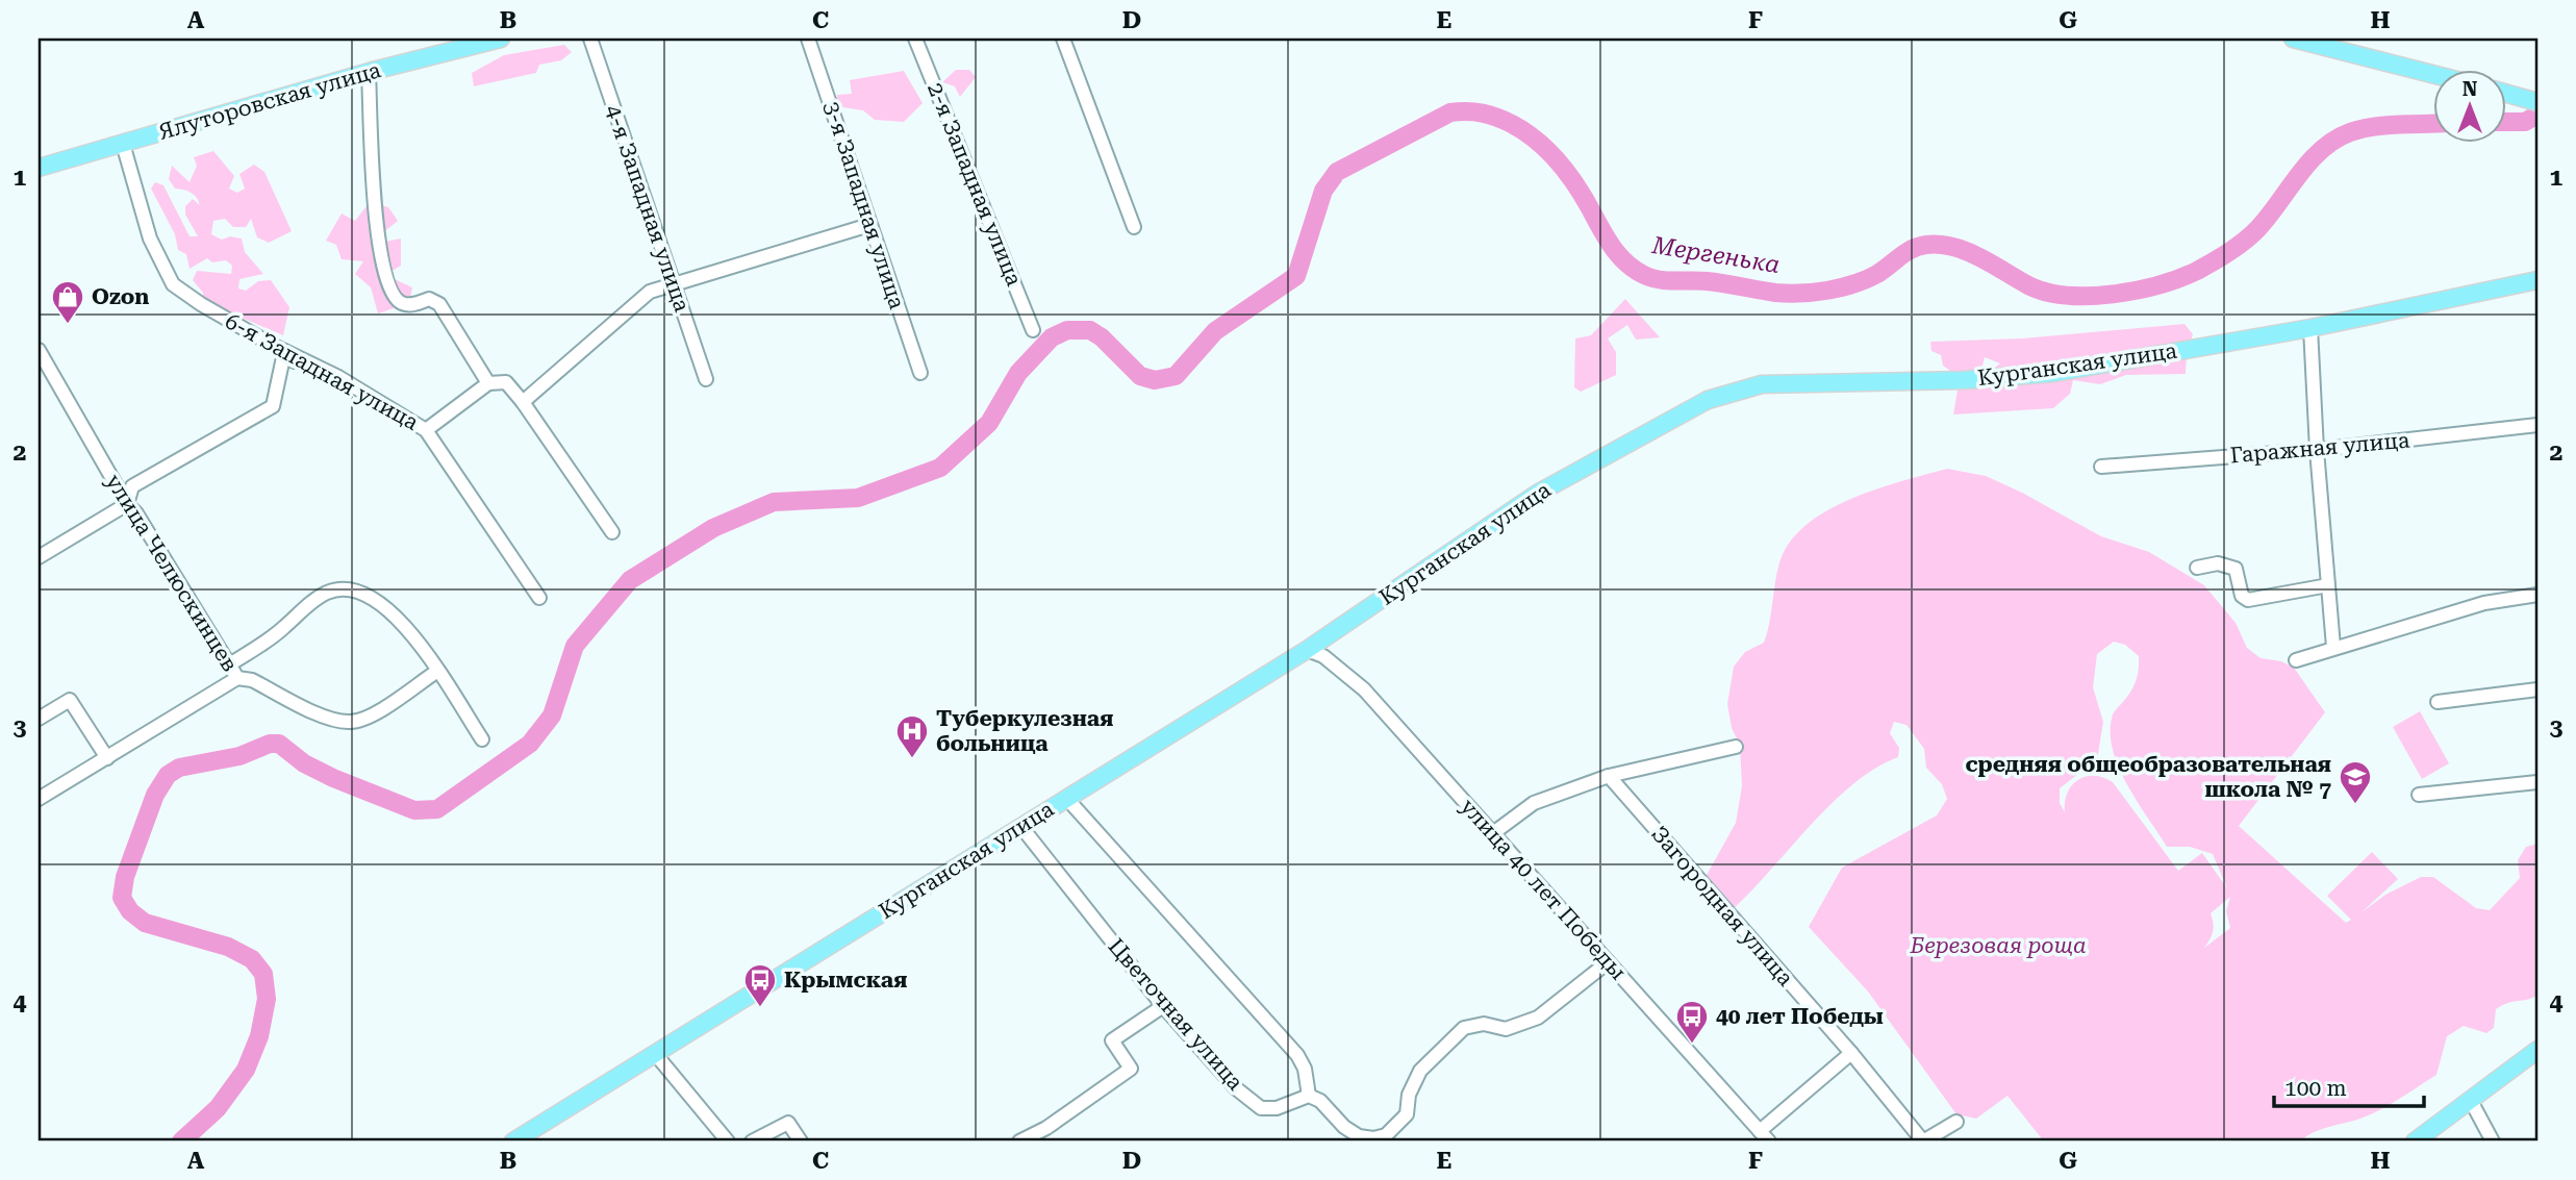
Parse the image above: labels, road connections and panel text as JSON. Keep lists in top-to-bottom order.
{
  "streets": {
    "main road": ["Ялуторовская улица", "Курганская улица"],
    "street": [
      "2-я Западная улица",
      "3-я Западная улица",
      "4-я Западная улица",
      "6-я Западная улица",
      "Гаражная улица",
      "улица Челюскинцев",
      "улица 40 лет Победы",
      "Загородная улица",
      "Цветочная улица"
    ]
  },
  "crossings": [
    ["Ялуторовская улица", "6-я Западная улица"],
    ["Курганская улица", "улица 40 лет Победы"],
    ["Курганская улица", "Цветочная улица"]
  ],
  "water": ["Мергенька"],
  "parks": ["Березовая роща"],
  "places": {
    "shop": ["Ozon"],
    "hospital": ["Туберкулезная больница"],
    "school or university": ["средняя общеобразовательная школа № 7"],
    "bus stop": ["Крымская", "40 лет Победы"]
  },
  "scale_bar": "100 m",
  "north": "top",
  "grid": {
    "columns": [
      "A",
      "B",
      "C",
      "D",
      "E",
      "F",
      "G",
      "H"
    ],
    "rows": [
      "1",
      "2",
      "3",
      "4"
    ]
  }
}
